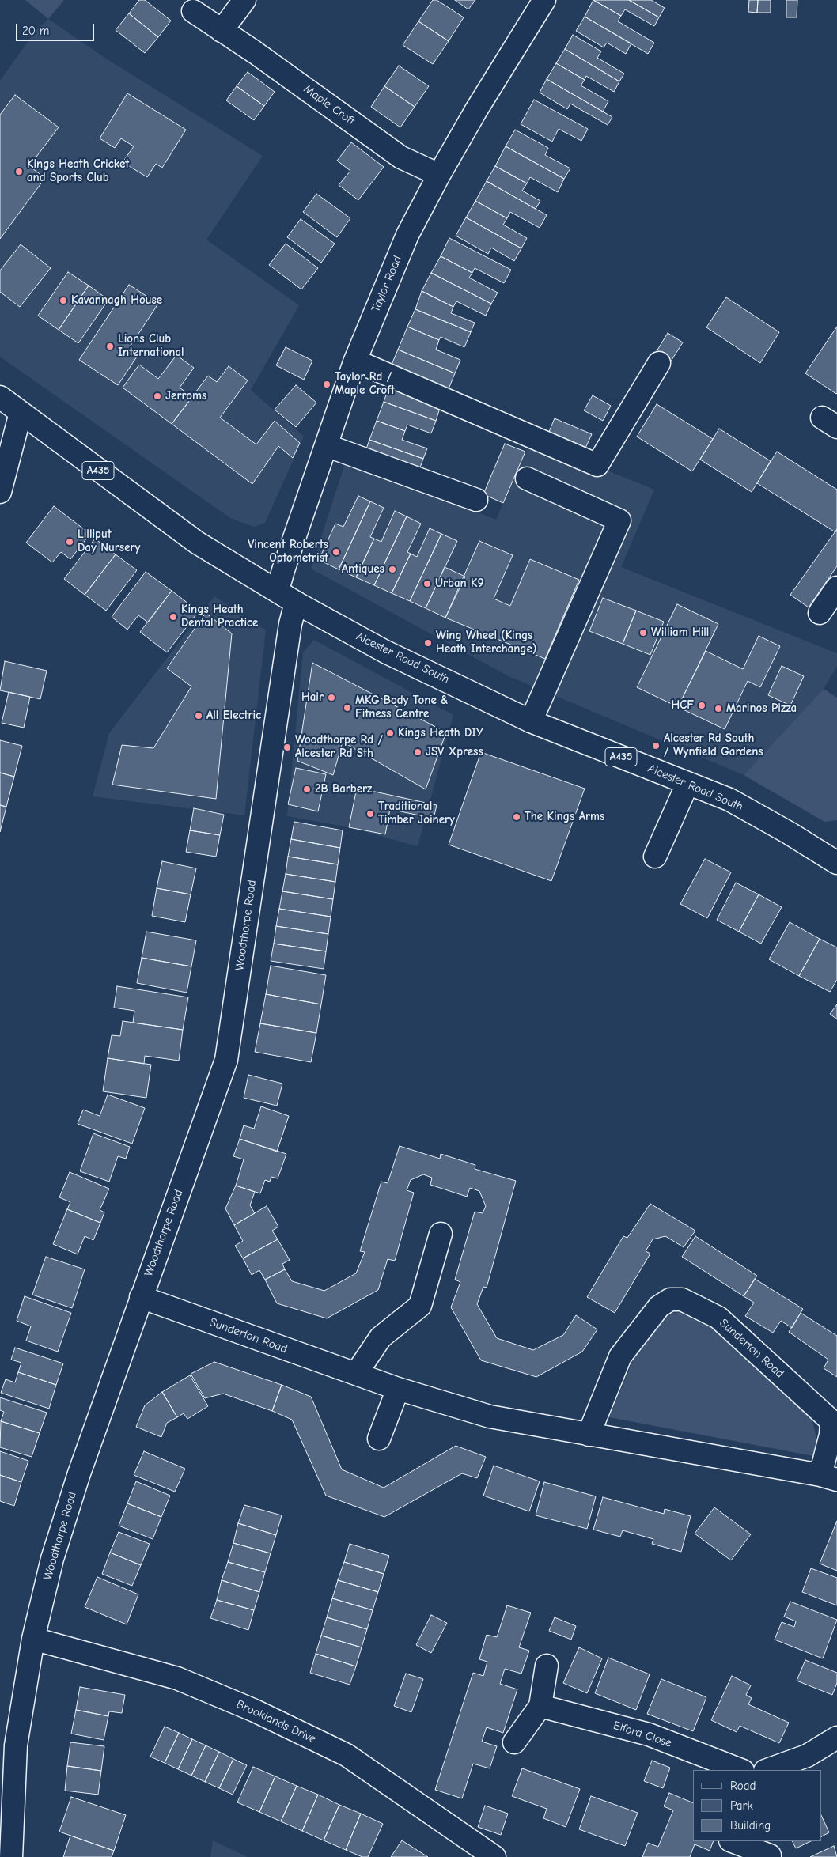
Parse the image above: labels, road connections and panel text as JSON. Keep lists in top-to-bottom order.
{
  "streets": {
    "main road": [
      "Maple Croft",
      "Taylor Road",
      "A435",
      "Alcester Road South",
      "Woodthorpe Road",
      "Sunderton Road",
      "Brooklands Drive",
      "Elford Close"
    ]
  },
  "crossings": [
    ["Maple Croft", "Taylor Road"],
    ["Taylor Road", "Alcester Road South"],
    ["Alcester Road South", "Woodthorpe Road"],
    ["Woodthorpe Road", "Sunderton Road"],
    ["Woodthorpe Road", "Brooklands Drive"]
  ],
  "places": [
    "Kings Heath Cricket and Sports Club",
    "Kavannagh House",
    "Lions Club International",
    "Taylor Rd / Maple Croft",
    "Jerroms",
    "Lilliput Day Nursery",
    "Vincent Roberts Optometrist",
    "Antiques",
    "Urban K9",
    "Kings Heath Dental Practice",
    "William Hill",
    "Wing Wheel (Kings Heath Interchange)",
    "Hair",
    "HCF",
    "MKG Body Tone & Fitness Centre",
    "Marinos Pizza",
    "All Electric",
    "Kings Heath DIY",
    "Alcester Rd South / Wynfield Gardens",
    "Woodthorpe Rd / Alcester Rd Sth",
    "JSV Xpress",
    "2B Barberz",
    "Traditional Timber Joinery",
    "The Kings Arms"
  ],
  "legend": ["Road", "Park", "Building"],
  "scale_bar": "20 m"
}
